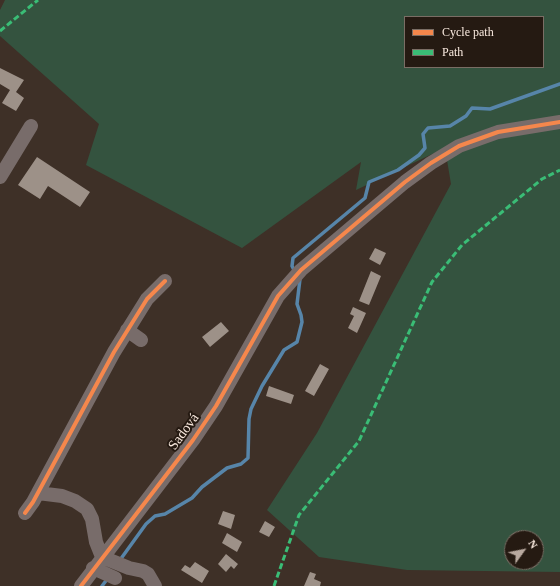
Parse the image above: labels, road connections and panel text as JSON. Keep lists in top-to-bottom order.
{
  "streets": {
    "street": ["Sadová"]
  },
  "legend": ["Cycle path", "Path"],
  "north": "top right"
}
